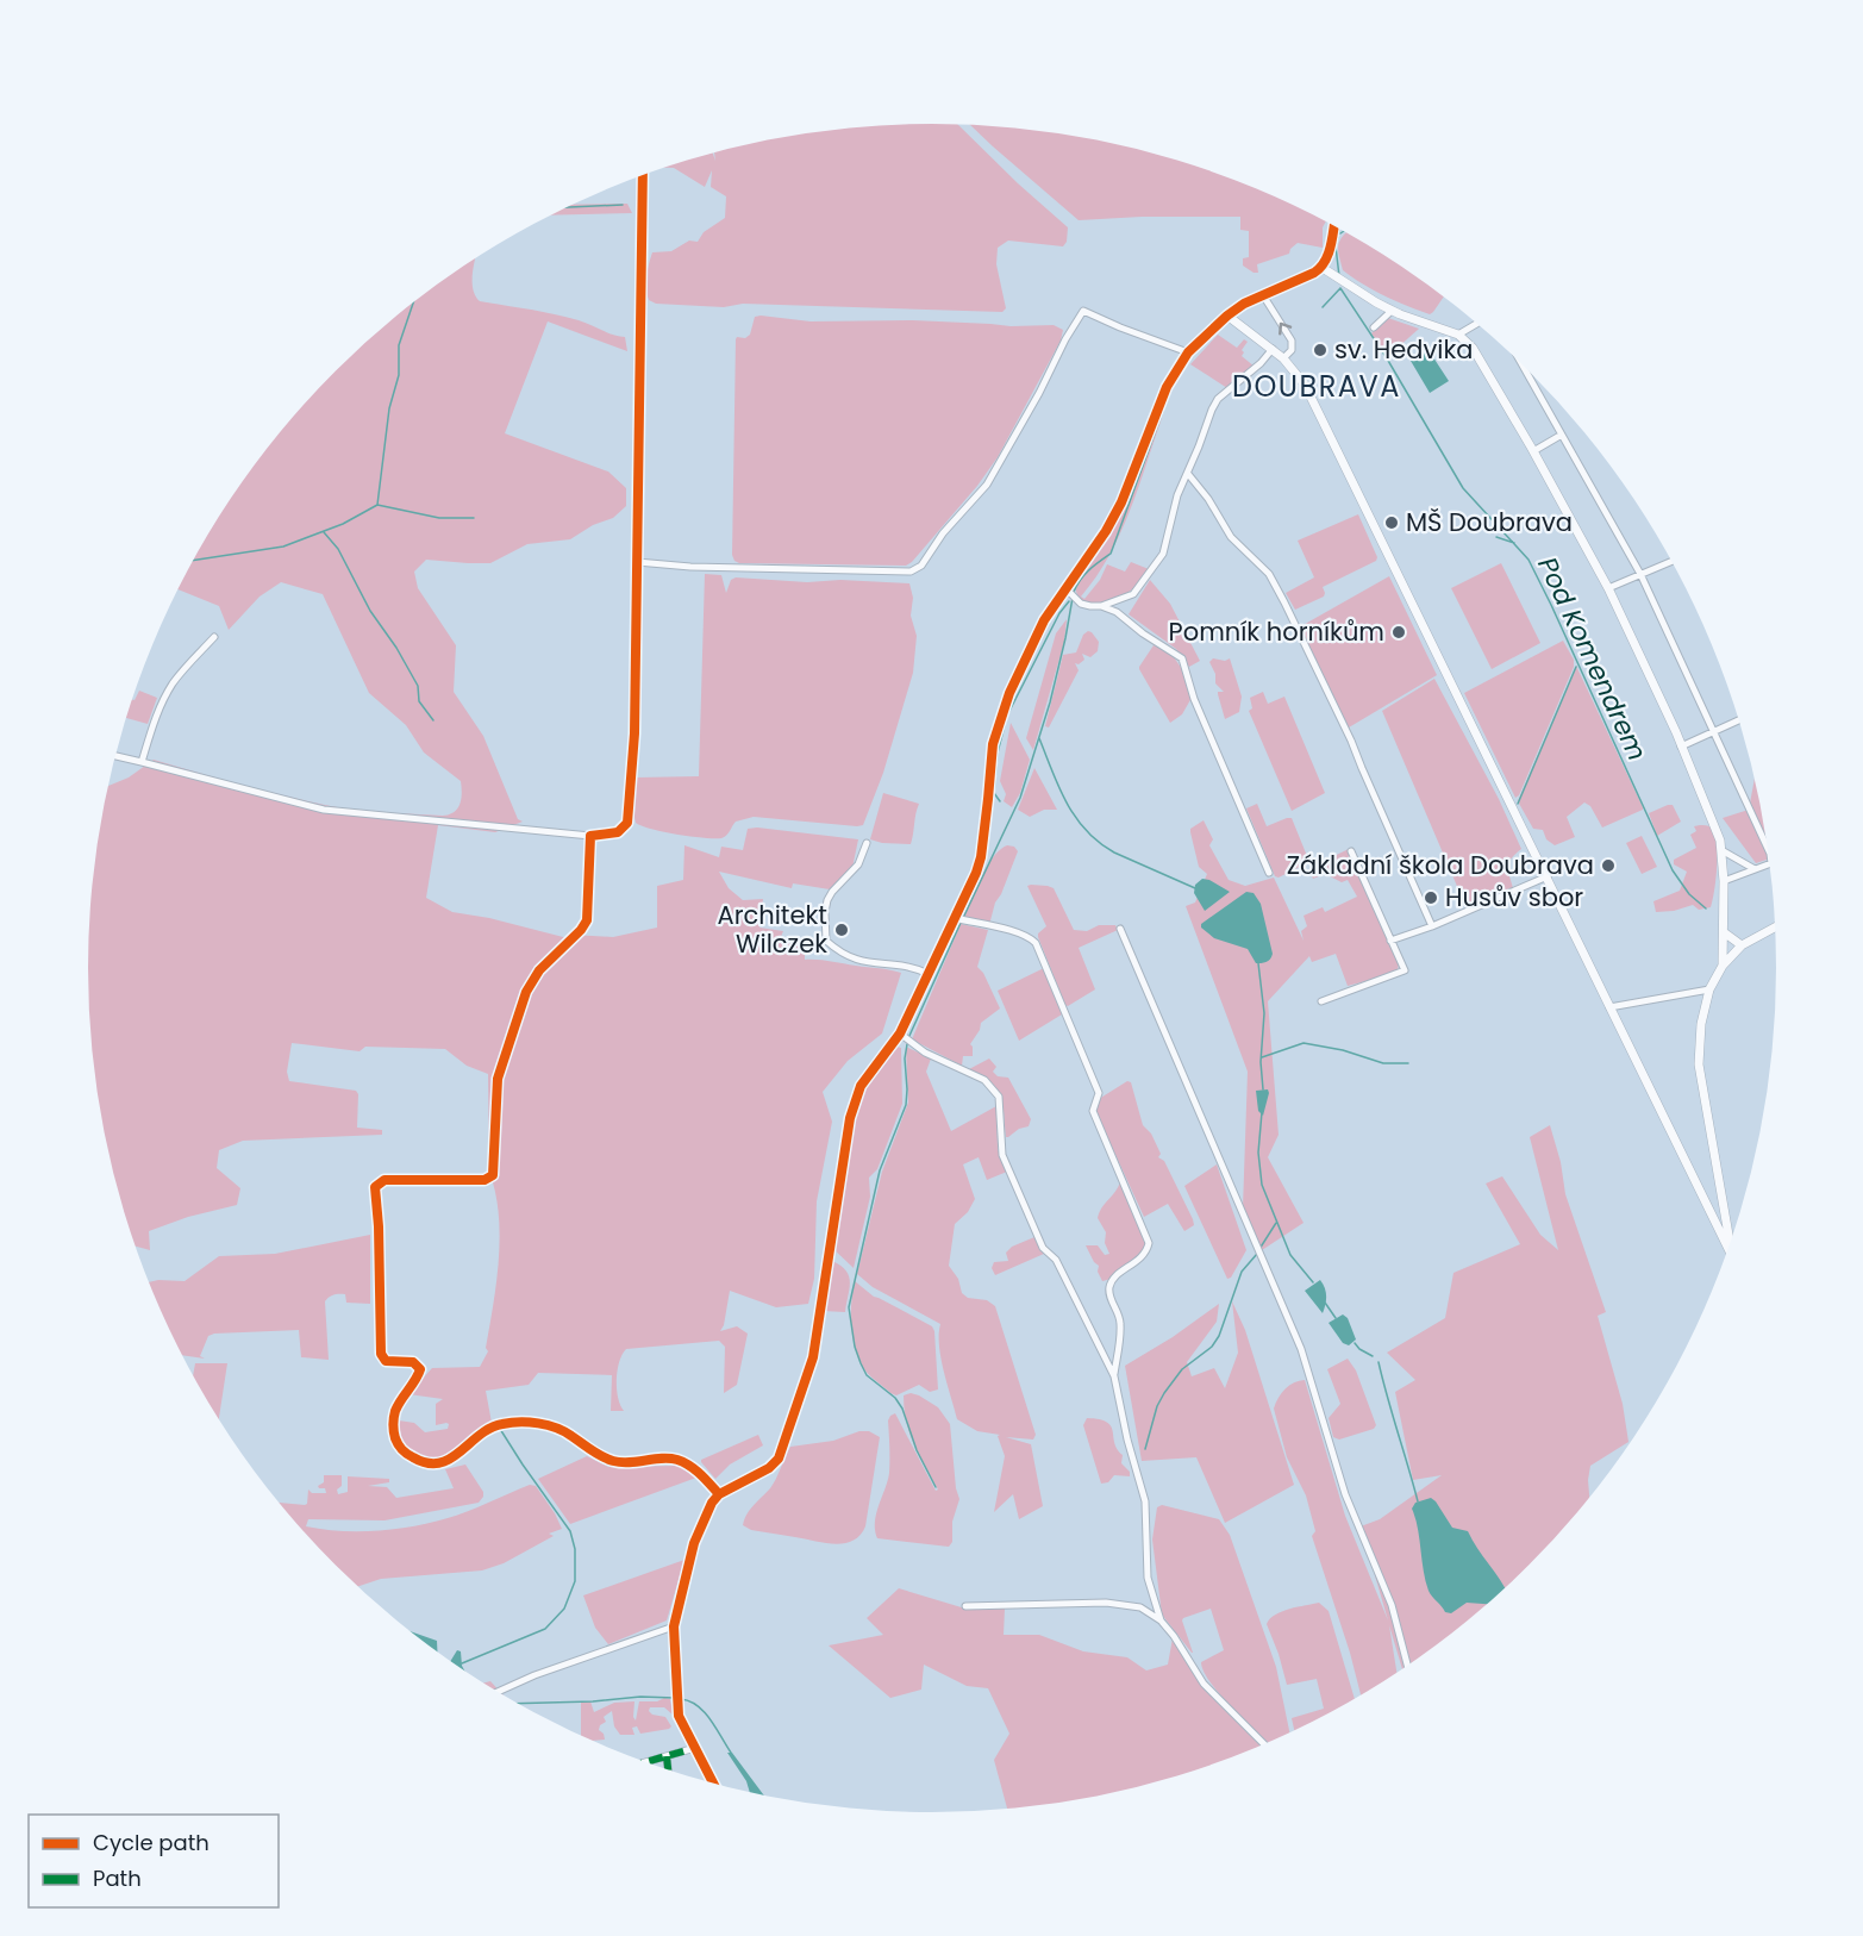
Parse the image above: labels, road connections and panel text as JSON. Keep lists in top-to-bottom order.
{
  "districts": ["DOUBRAVA"],
  "water": ["Pod Komendrem"],
  "places": [
    "sv. Hedvika",
    "MŠ Doubrava",
    "Pomník horníkům",
    "Základní škola Doubrava",
    "Husův sbor",
    "Architekt Wilczek"
  ],
  "legend": ["Cycle path", "Path"]
}
